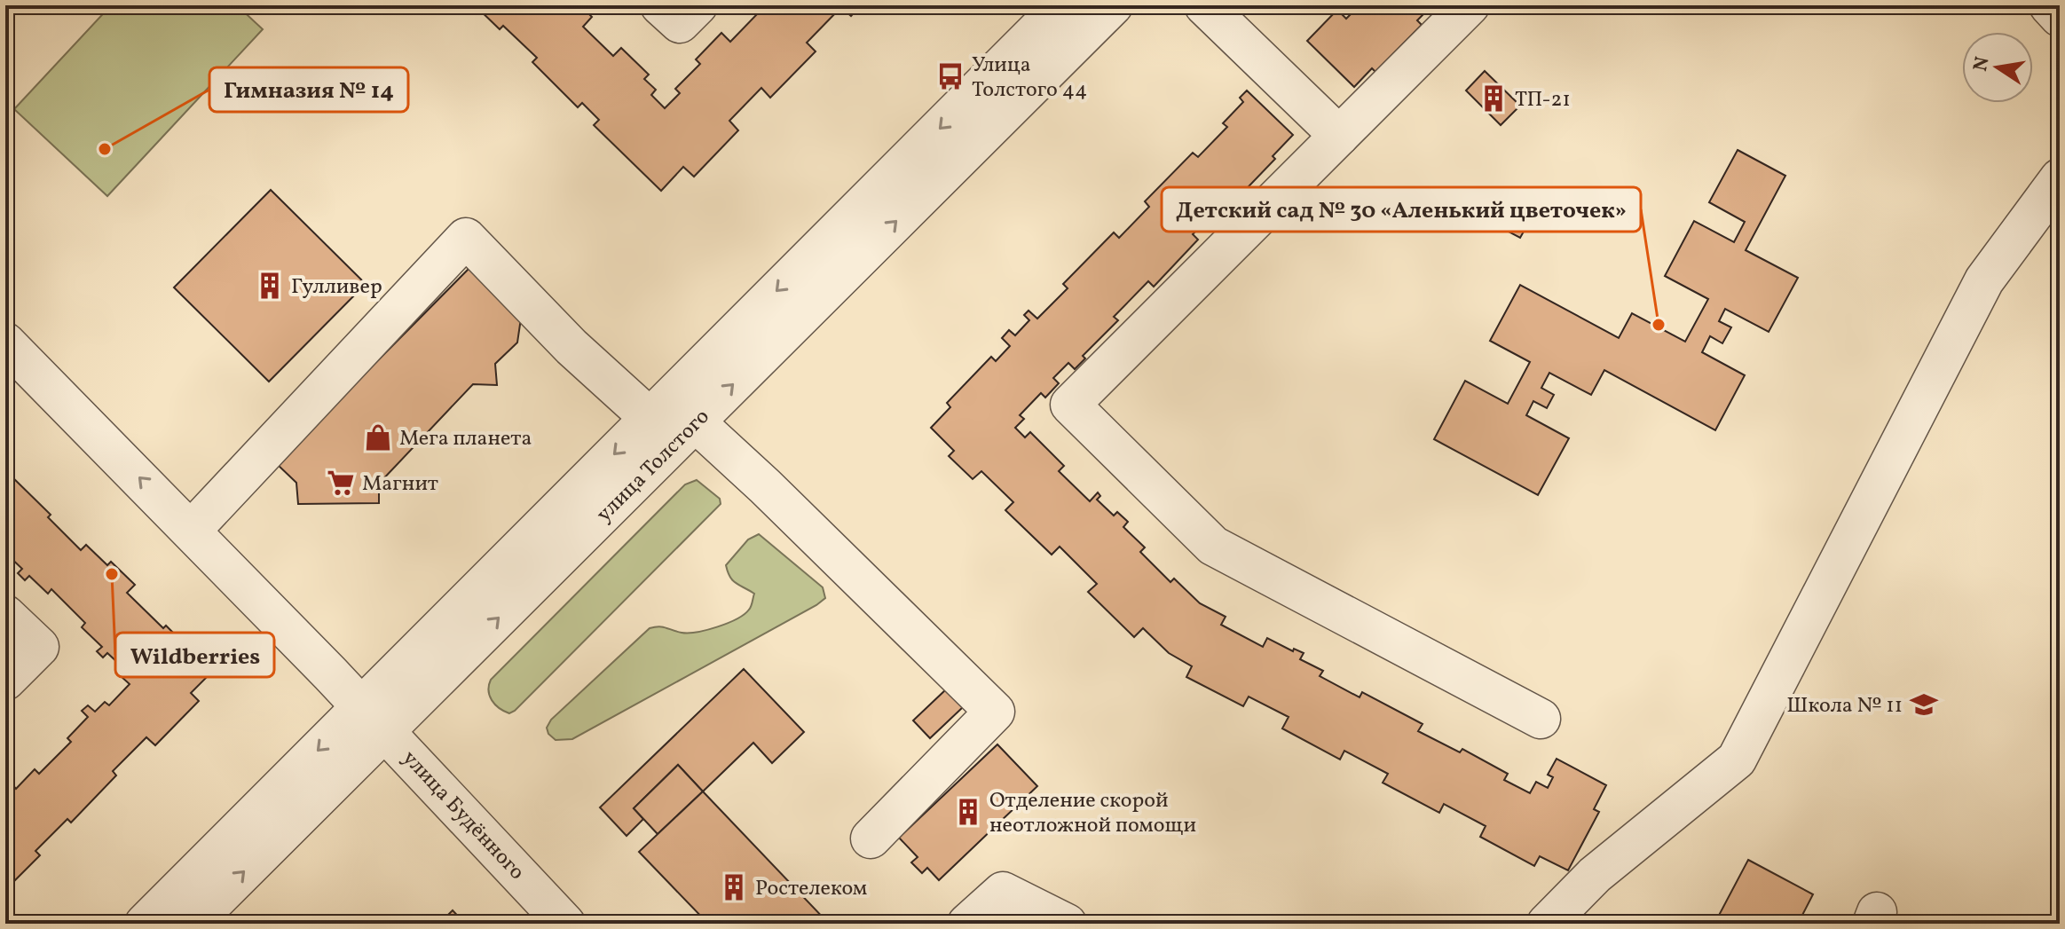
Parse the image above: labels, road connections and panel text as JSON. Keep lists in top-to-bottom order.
{
  "streets": {
    "street": ["улица Толстого", "улица Будённого"]
  },
  "crossings": [
    ["улица Толстого", "улица Будённого"]
  ],
  "places": {
    "bus stop": ["Улица Толстого 44"],
    "building": [
      "ТП-21",
      "Гулливер",
      "Отделение скорой неотложной помощи",
      "Ростелеком"
    ],
    "other": ["Гимназия № 14", "Детский сад № 30 «Аленький цветочек»", "Wildberries"],
    "shop": ["Мега планета"],
    "supermarket": ["Магнит"],
    "school or university": ["Школа № 11"]
  },
  "north": "left"
}
